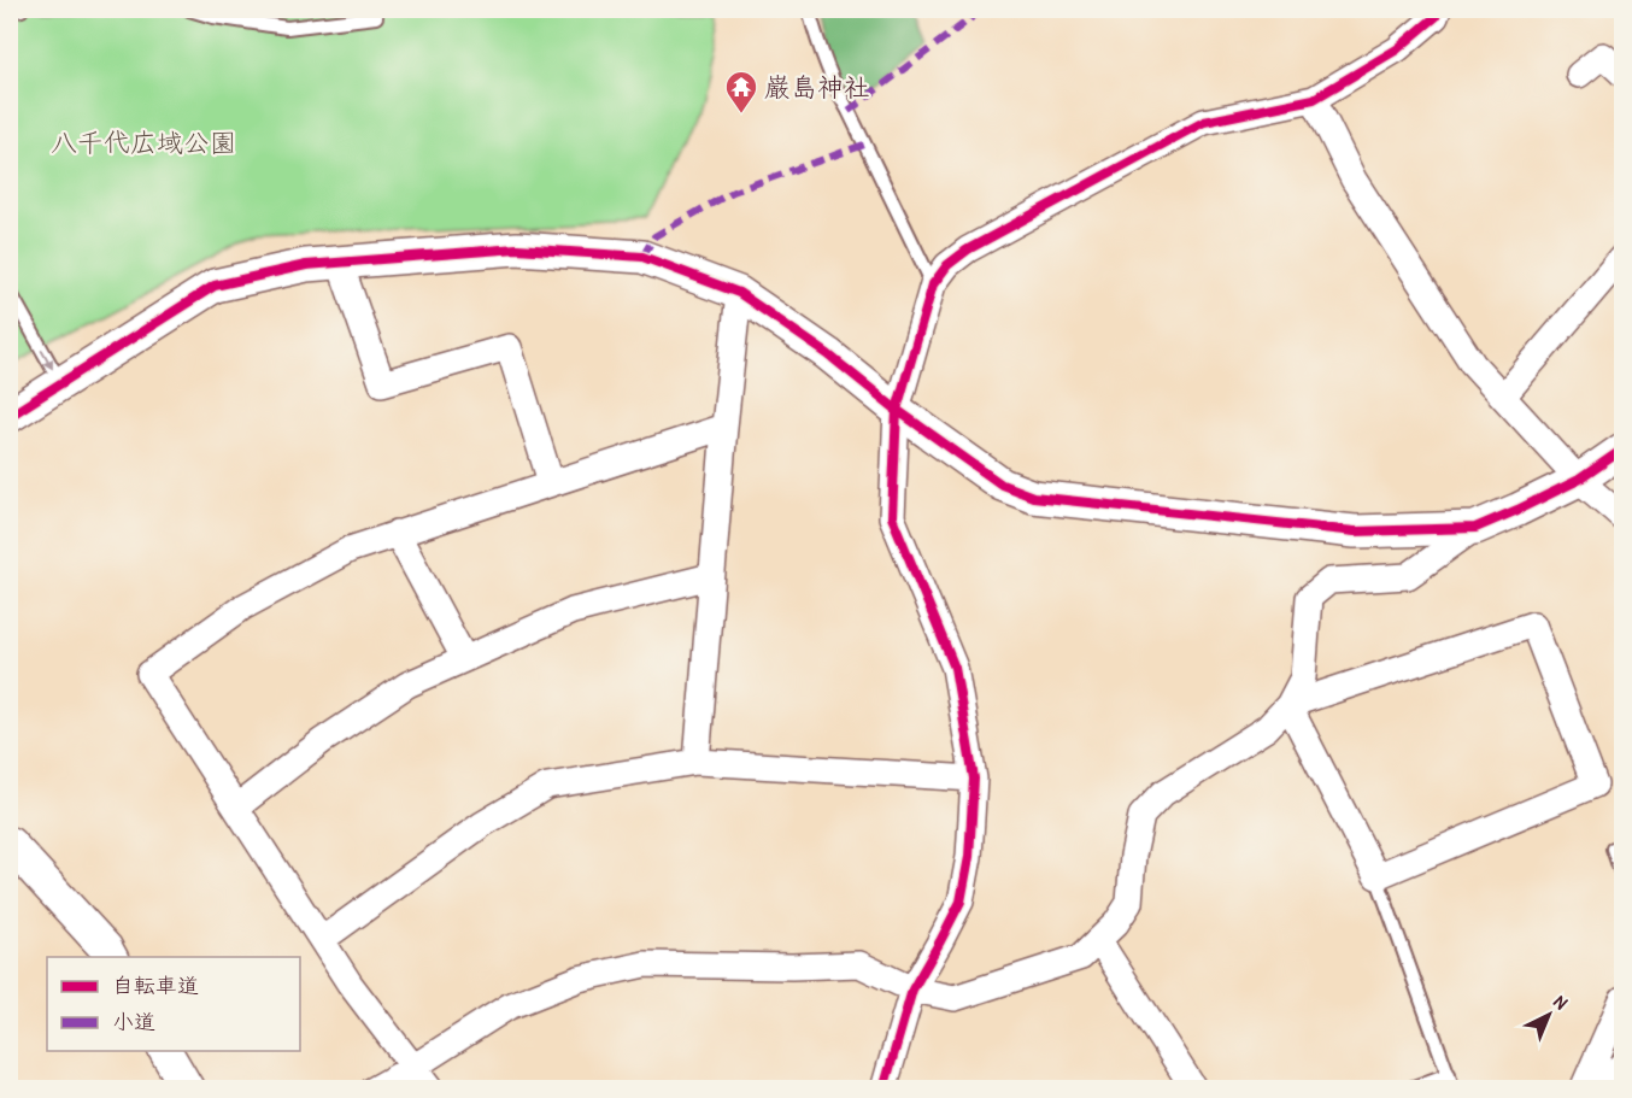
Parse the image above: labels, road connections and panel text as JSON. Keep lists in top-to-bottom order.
{
  "parks": ["八千代広域公園"],
  "places": {
    "temple": ["巌島神社"]
  },
  "legend": ["自転車道", "小道"],
  "north": "top right"
}
